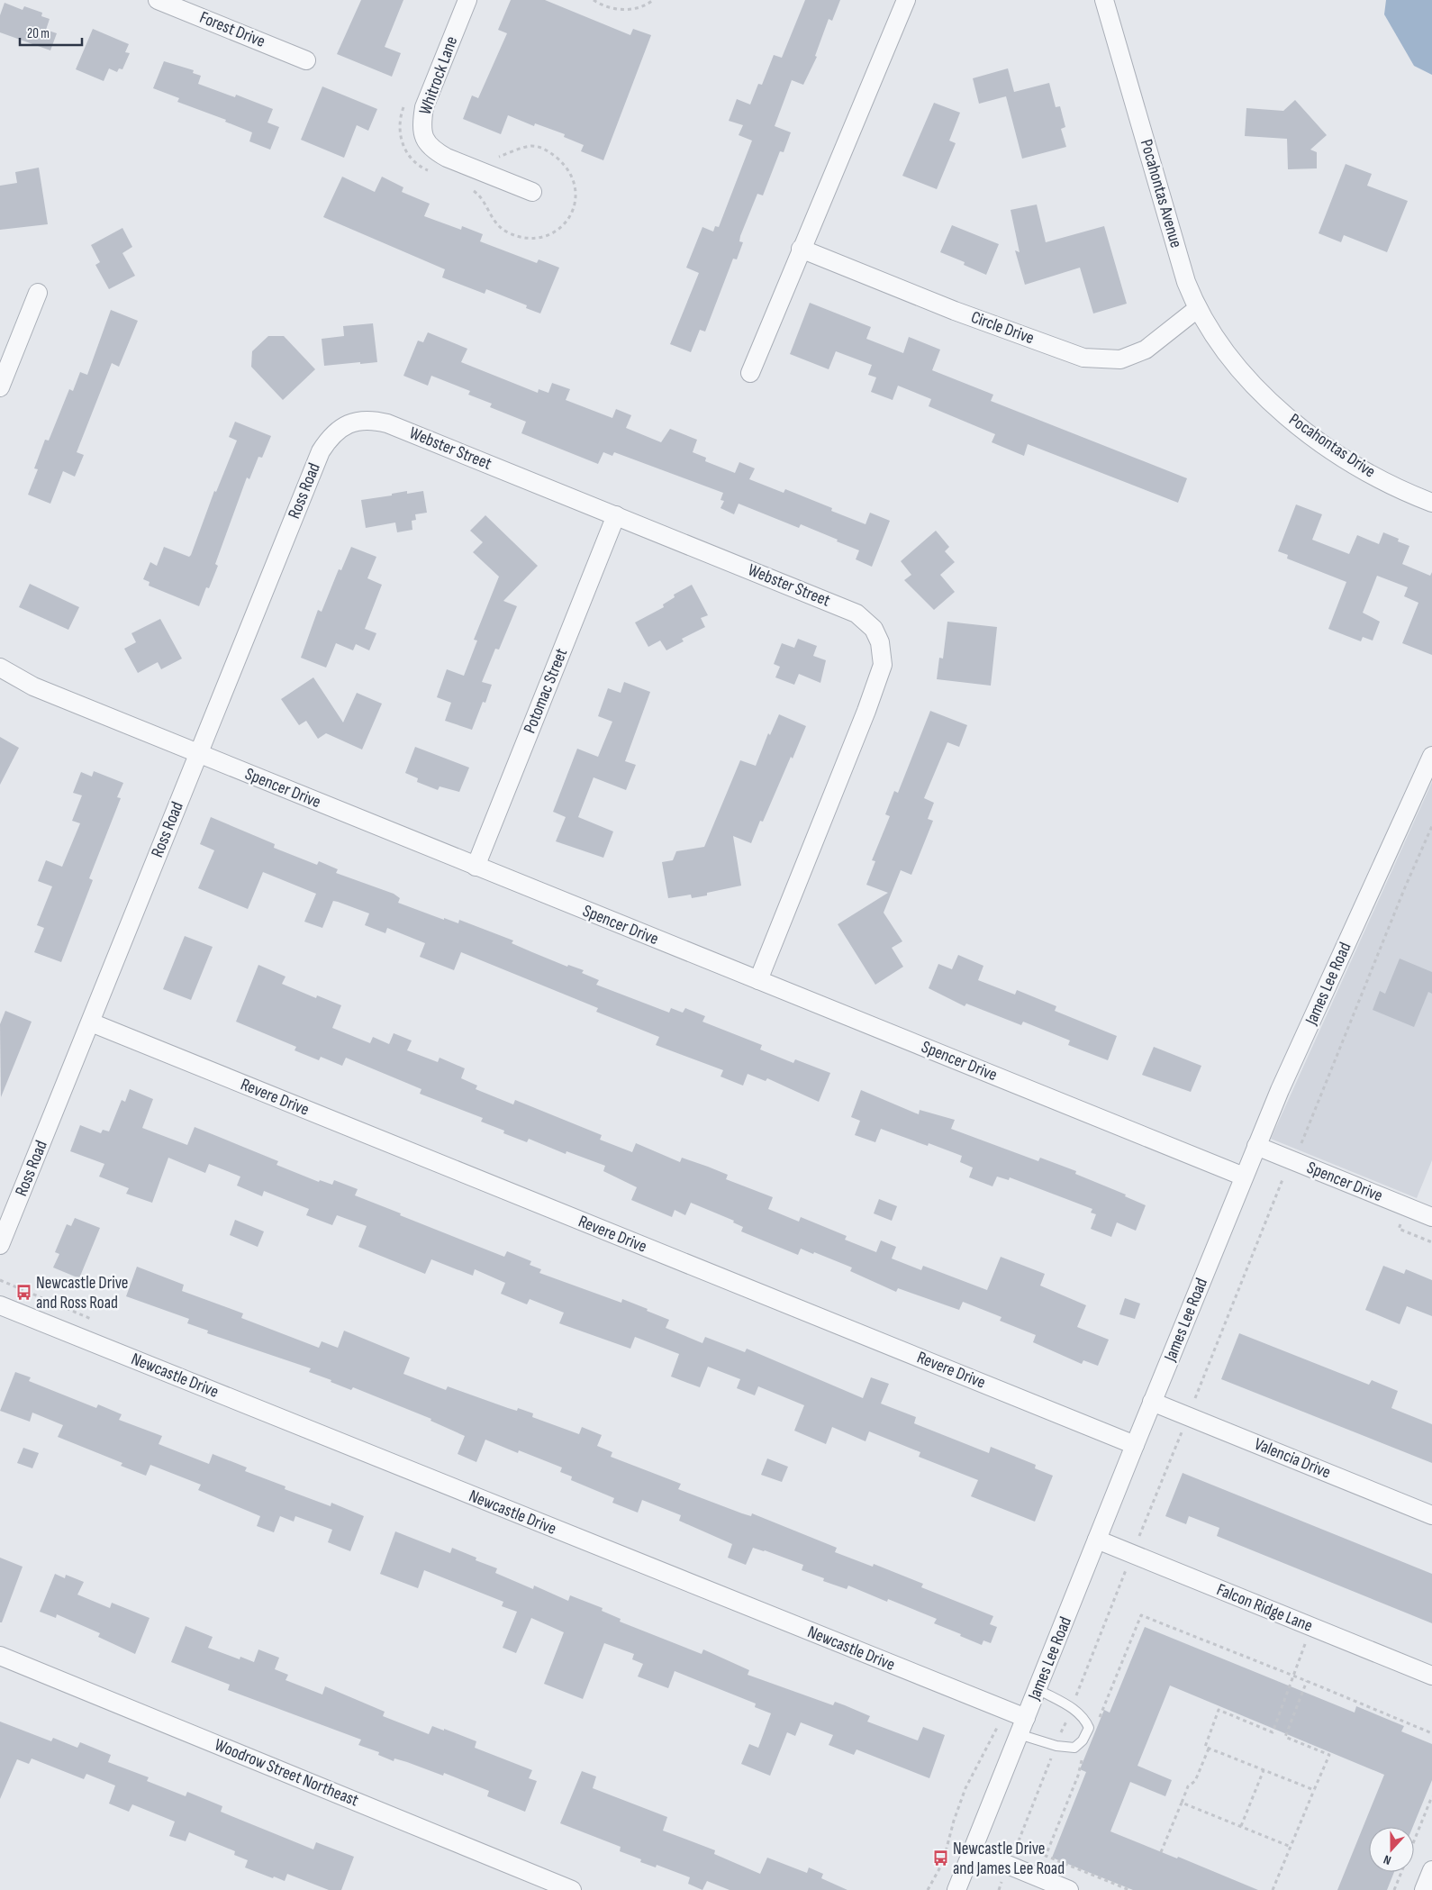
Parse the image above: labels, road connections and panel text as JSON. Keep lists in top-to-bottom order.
{
  "streets": {
    "street": [
      "Forest Drive",
      "Whitrock Lane",
      "Pocahontas Avenue",
      "Circle Drive",
      "Pocahontas Drive",
      "Webster Street",
      "Ross Road",
      "Potomac Street",
      "Spencer Drive",
      "James Lee Road",
      "Revere Drive",
      "Newcastle Drive",
      "Valencia Drive",
      "Falcon Ridge Lane",
      "Woodrow Street Northeast"
    ]
  },
  "crossings": [
    ["Pocahontas Avenue", "Circle Drive"],
    ["Pocahontas Avenue", "Pocahontas Drive"],
    ["Webster Street", "Ross Road"],
    ["Webster Street", "Potomac Street"],
    ["Webster Street", "Spencer Drive"],
    ["Ross Road", "Spencer Drive"],
    ["Ross Road", "Revere Drive"],
    ["Potomac Street", "Spencer Drive"],
    ["Spencer Drive", "James Lee Road"],
    ["James Lee Road", "Revere Drive"],
    ["James Lee Road", "Newcastle Drive"],
    ["James Lee Road", "Valencia Drive"],
    ["James Lee Road", "Falcon Ridge Lane"]
  ],
  "places": {
    "bus stop": ["Newcastle Drive and Ross Road", "Newcastle Drive and James Lee Road"]
  },
  "scale_bar": "20 m",
  "north": "bottom"
}
